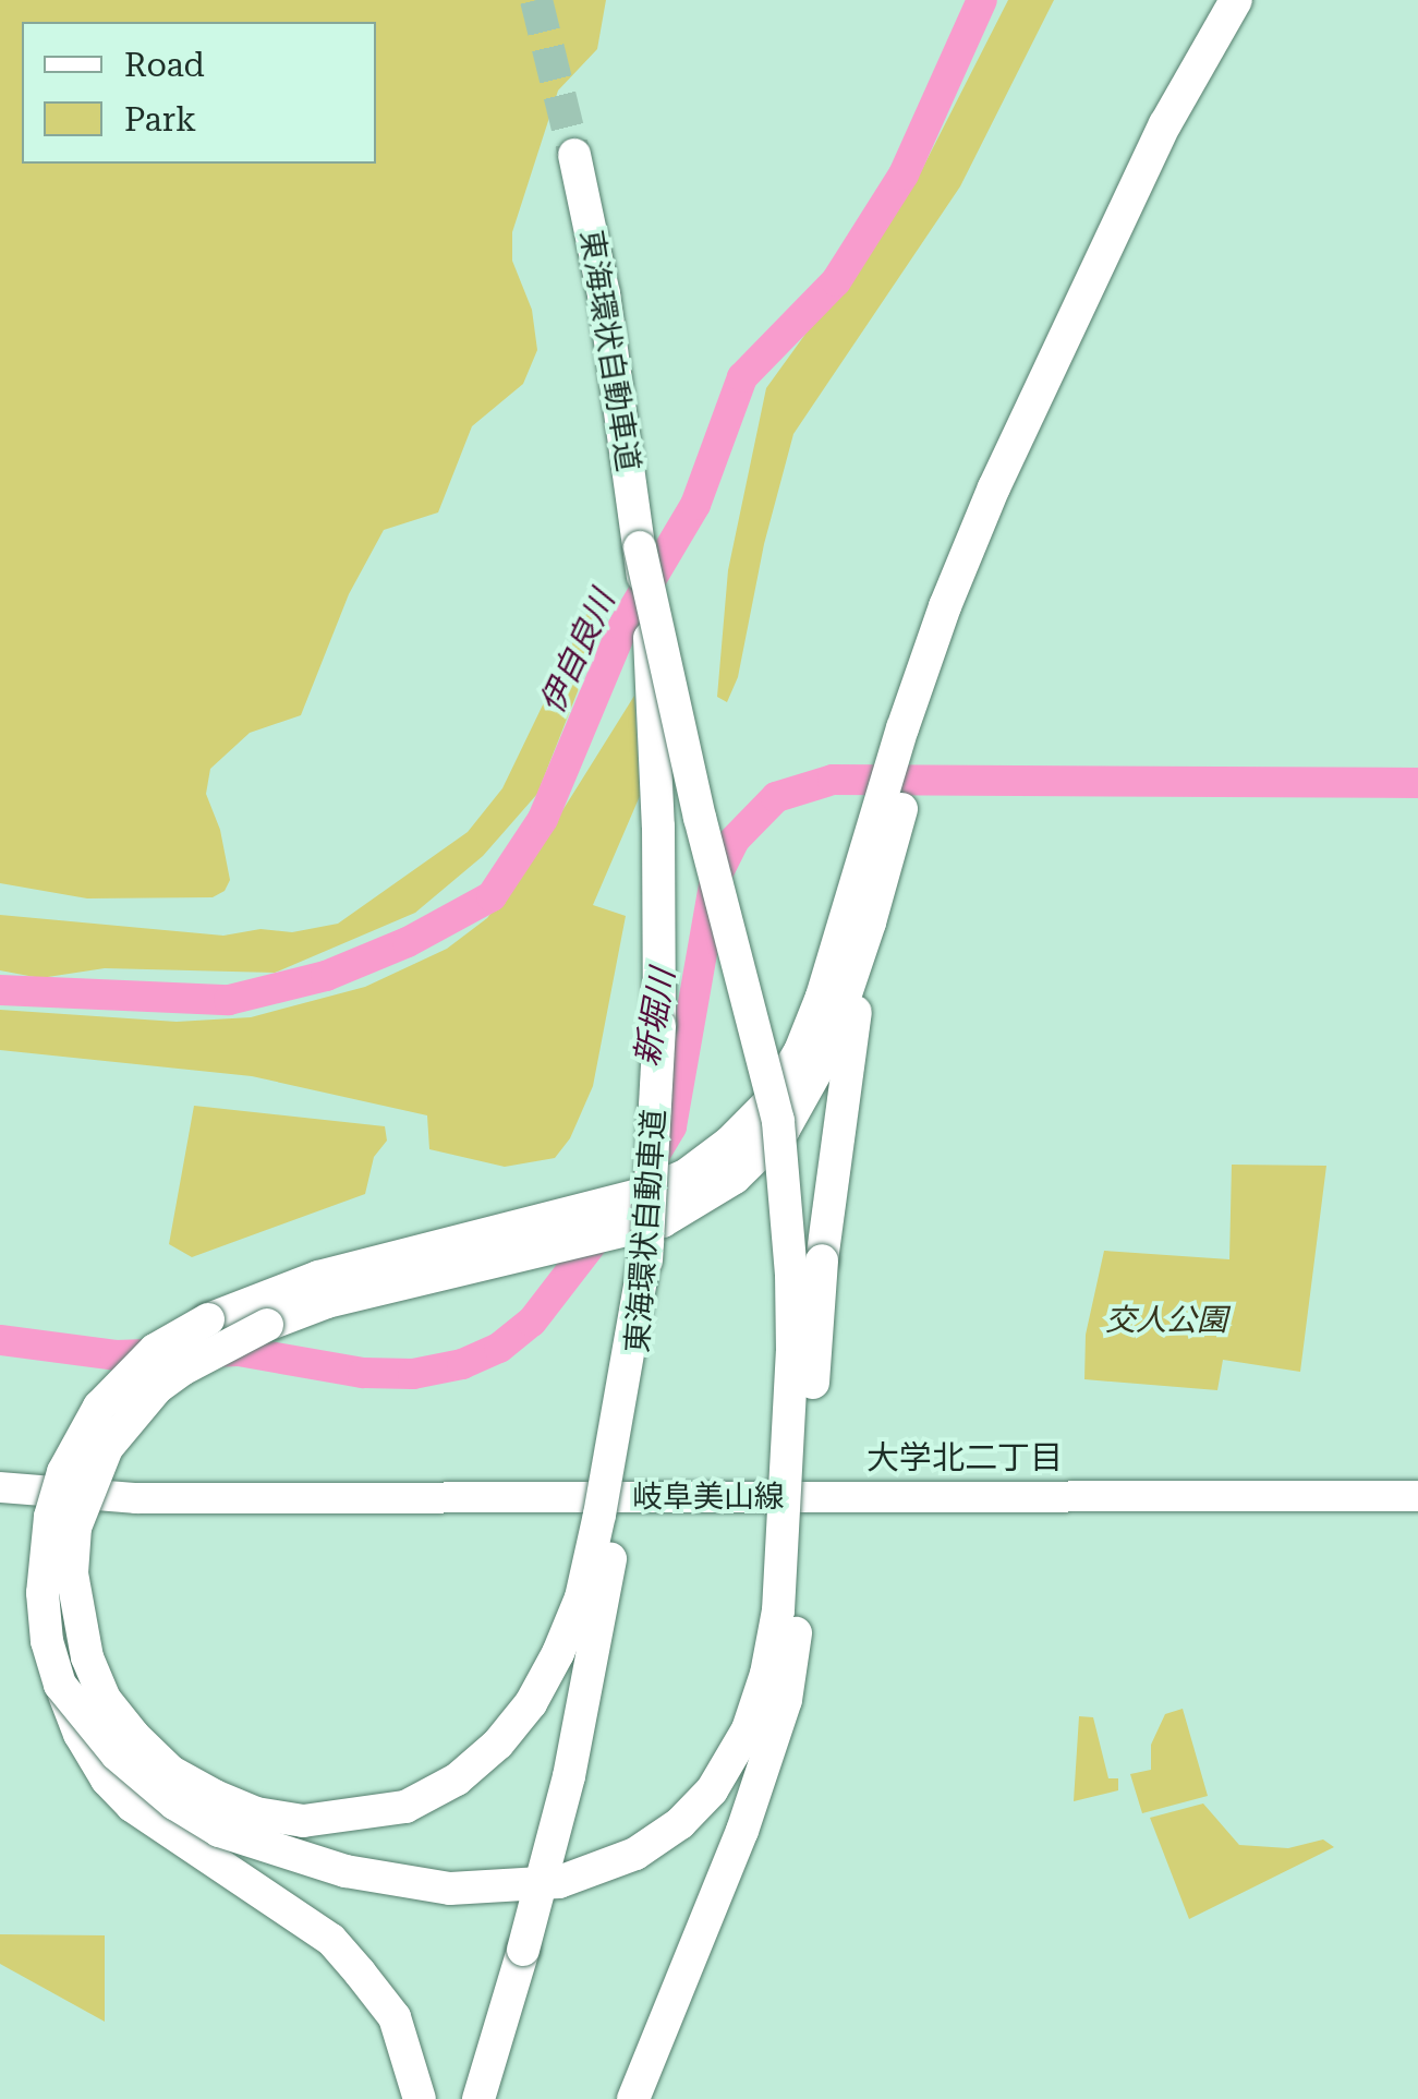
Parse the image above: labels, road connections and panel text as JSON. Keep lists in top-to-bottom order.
{
  "streets": {
    "highway": ["東海環状自動車道"],
    "main road": ["岐阜美山線"]
  },
  "districts": ["大学北二丁目"],
  "water": ["伊自良川", "新堀川"],
  "parks": ["交人公園"],
  "legend": ["Road", "Park"]
}
